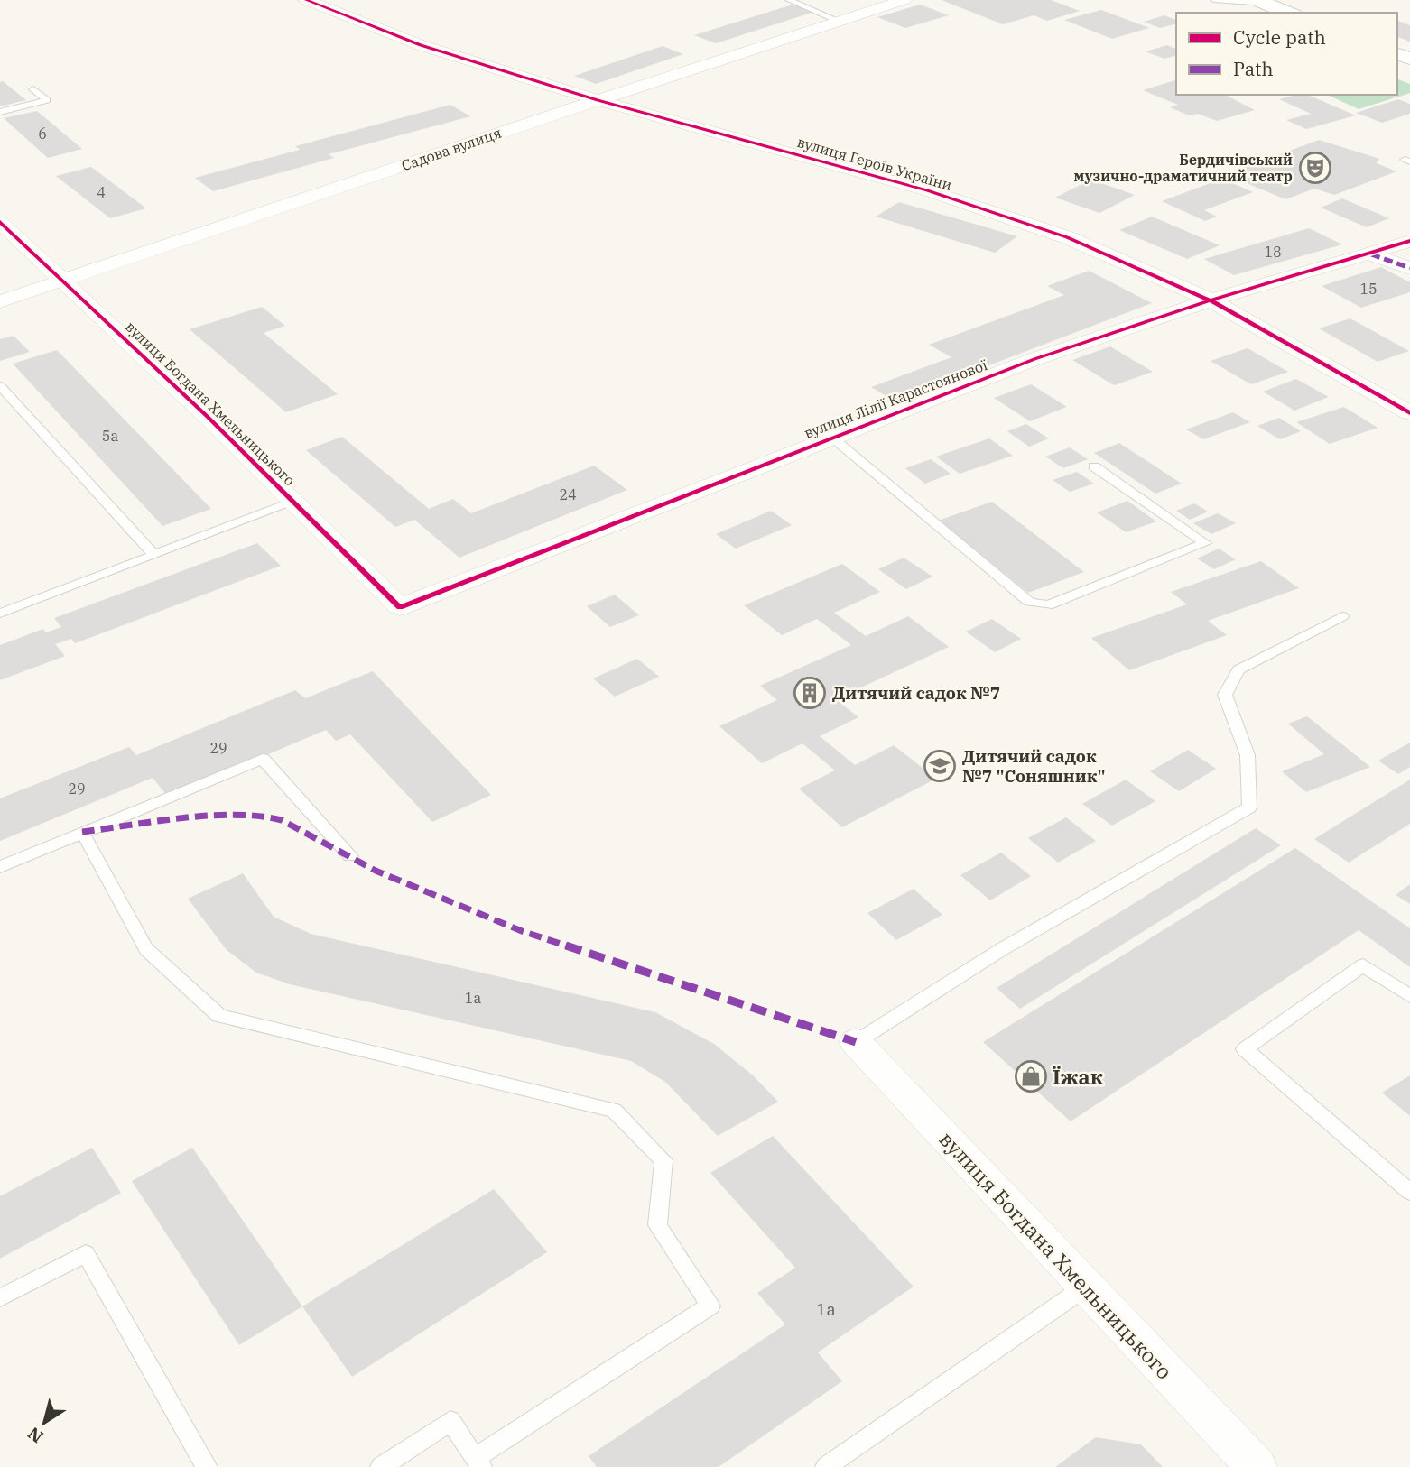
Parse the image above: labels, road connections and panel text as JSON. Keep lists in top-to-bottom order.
{
  "streets": {
    "street": [
      "Садова вулиця",
      "вулиця Героїв України",
      "вулиця Лілії Карастоянової",
      "вулиця Богдана Хмельницького"
    ]
  },
  "crossings": [
    ["Садова вулиця", "вулиця Героїв України"],
    ["Садова вулиця", "вулиця Богдана Хмельницького"],
    ["вулиця Героїв України", "вулиця Лілії Карастоянової"],
    ["вулиця Лілії Карастоянової", "вулиця Богдана Хмельницького"]
  ],
  "places": {
    "theatre": ["Бердичівський музично-драматичний театр"],
    "building": ["Дитячий садок №7"],
    "school or university": ["Дитячий садок №7 \"Соняшник\""],
    "shop": ["Їжак"]
  },
  "house_numbers": [
    "6",
    "4",
    "18",
    "15",
    "5а",
    "24",
    "29",
    "29",
    "1а",
    "1а"
  ],
  "legend": ["Cycle path", "Path"],
  "north": "bottom left"
}
